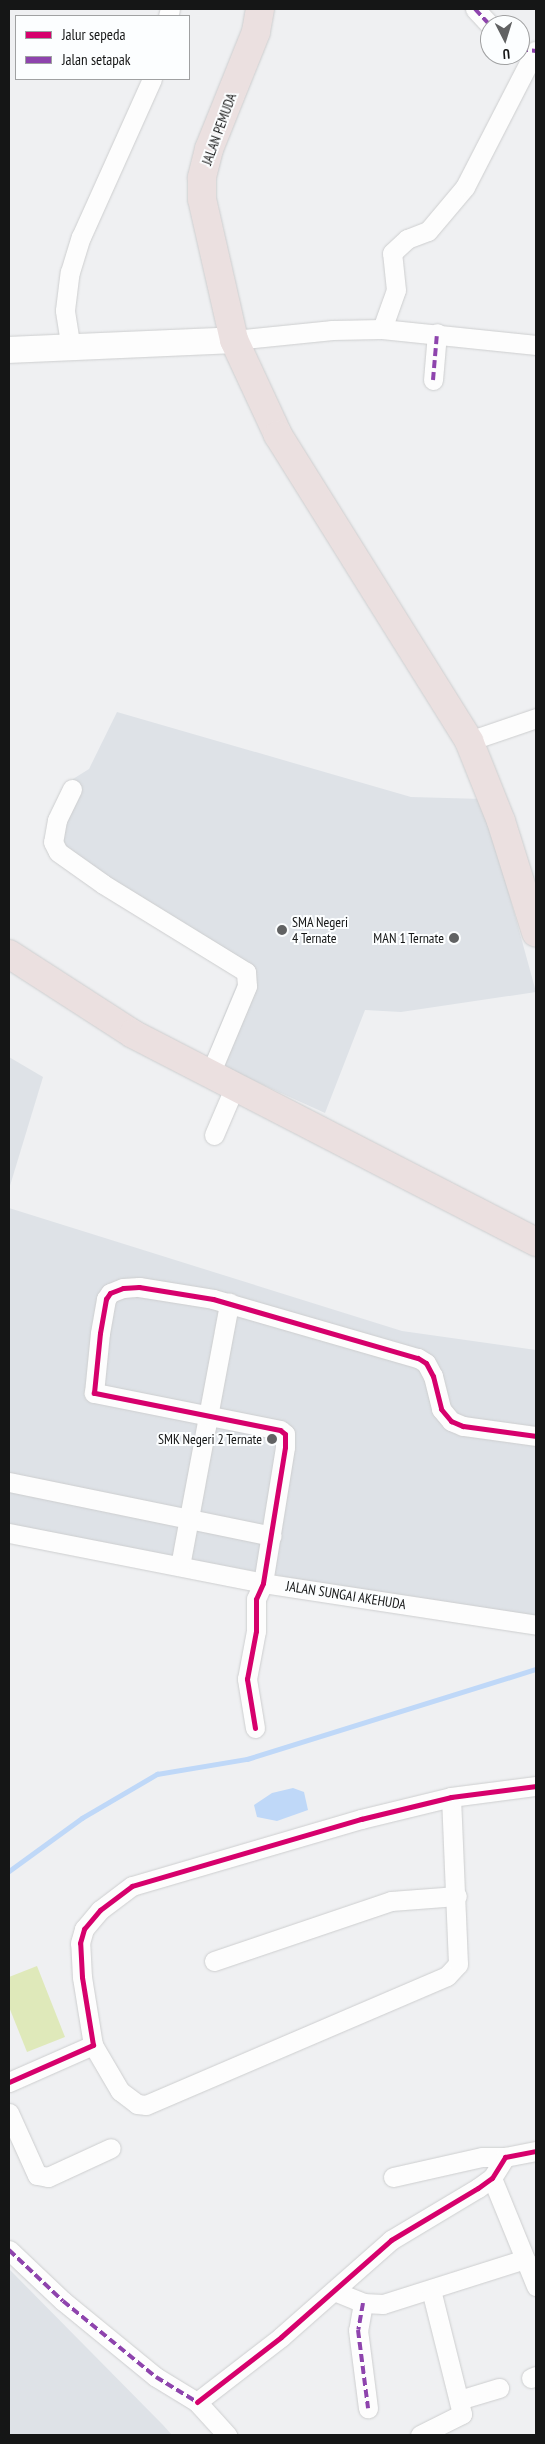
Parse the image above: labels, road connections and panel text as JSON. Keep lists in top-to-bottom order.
{
  "streets": {
    "highway": ["JALAN PEMUDA"],
    "street": ["JALAN SUNGAI AKEHUDA"]
  },
  "places": ["SMA Negeri 4 Ternate", "MAN 1 Ternate", "SMK Negeri 2 Ternate"],
  "legend": ["Jalur sepeda", "Jalan setapak"],
  "north": "bottom"
}
